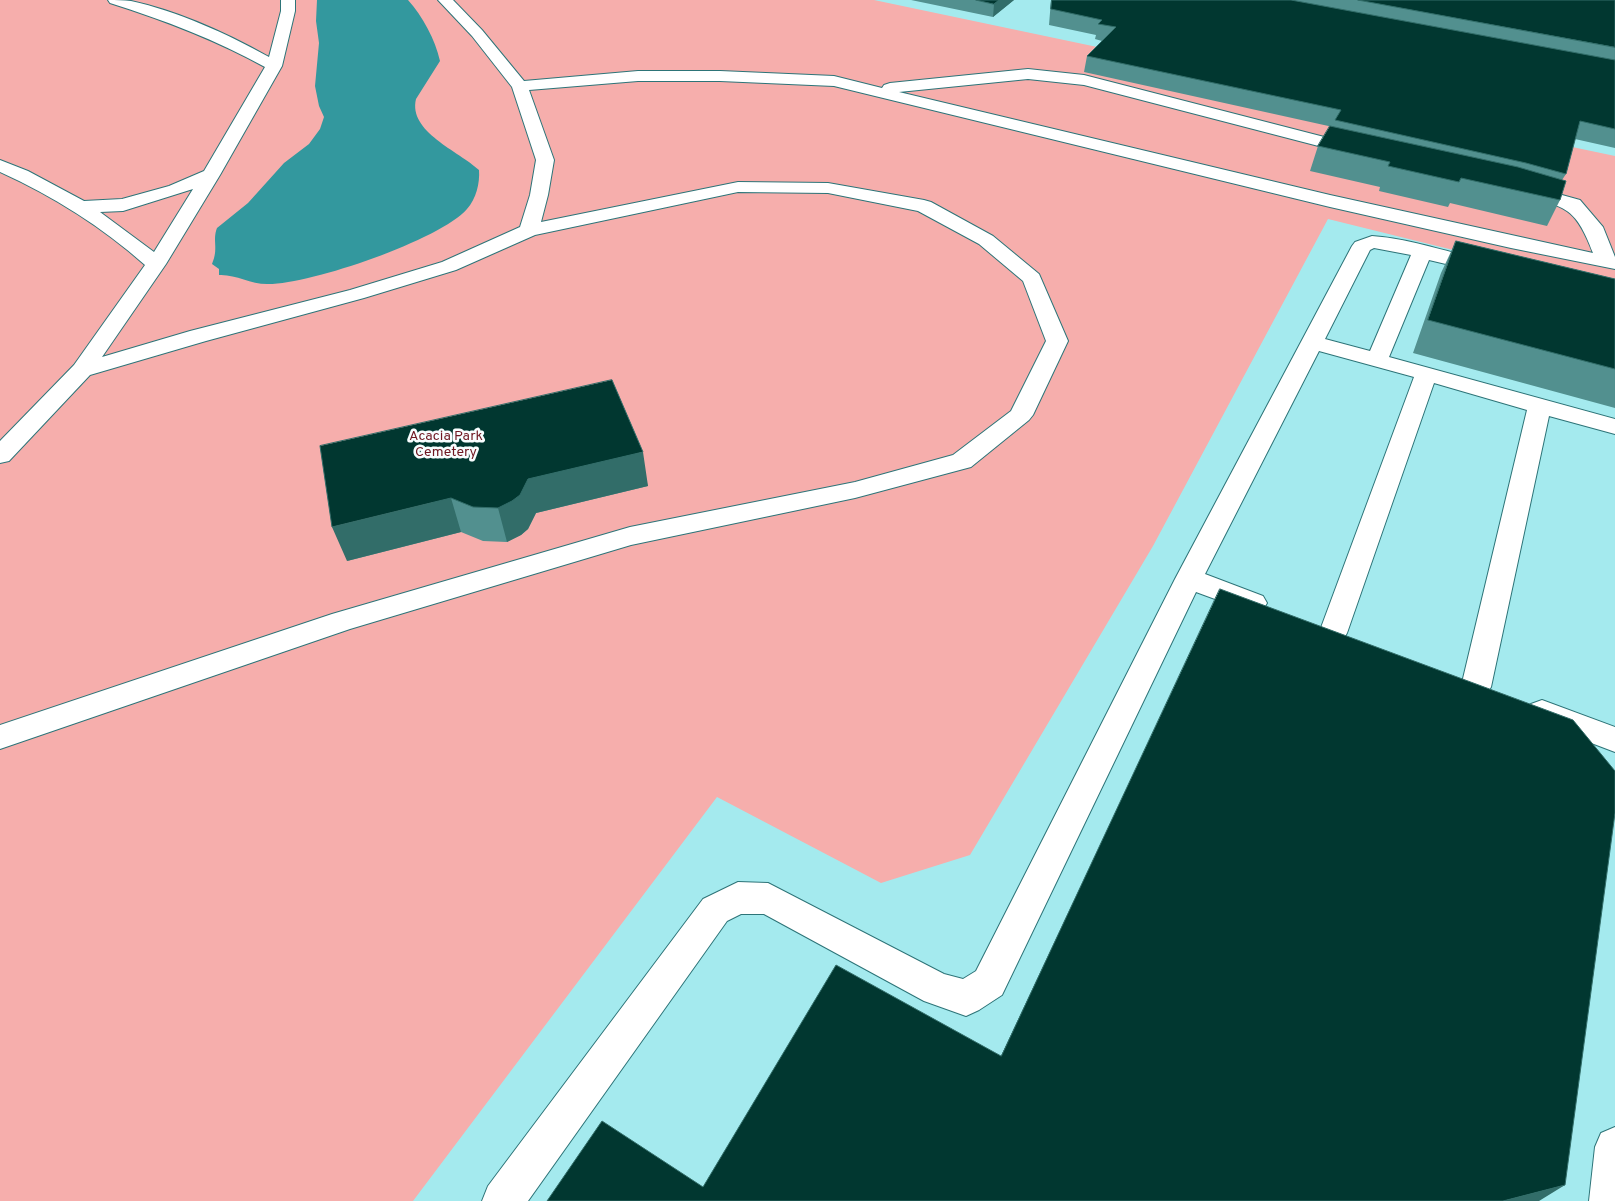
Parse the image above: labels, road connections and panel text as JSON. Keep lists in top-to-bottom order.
{
  "parks": ["Acacia Park Cemetery"]
}
